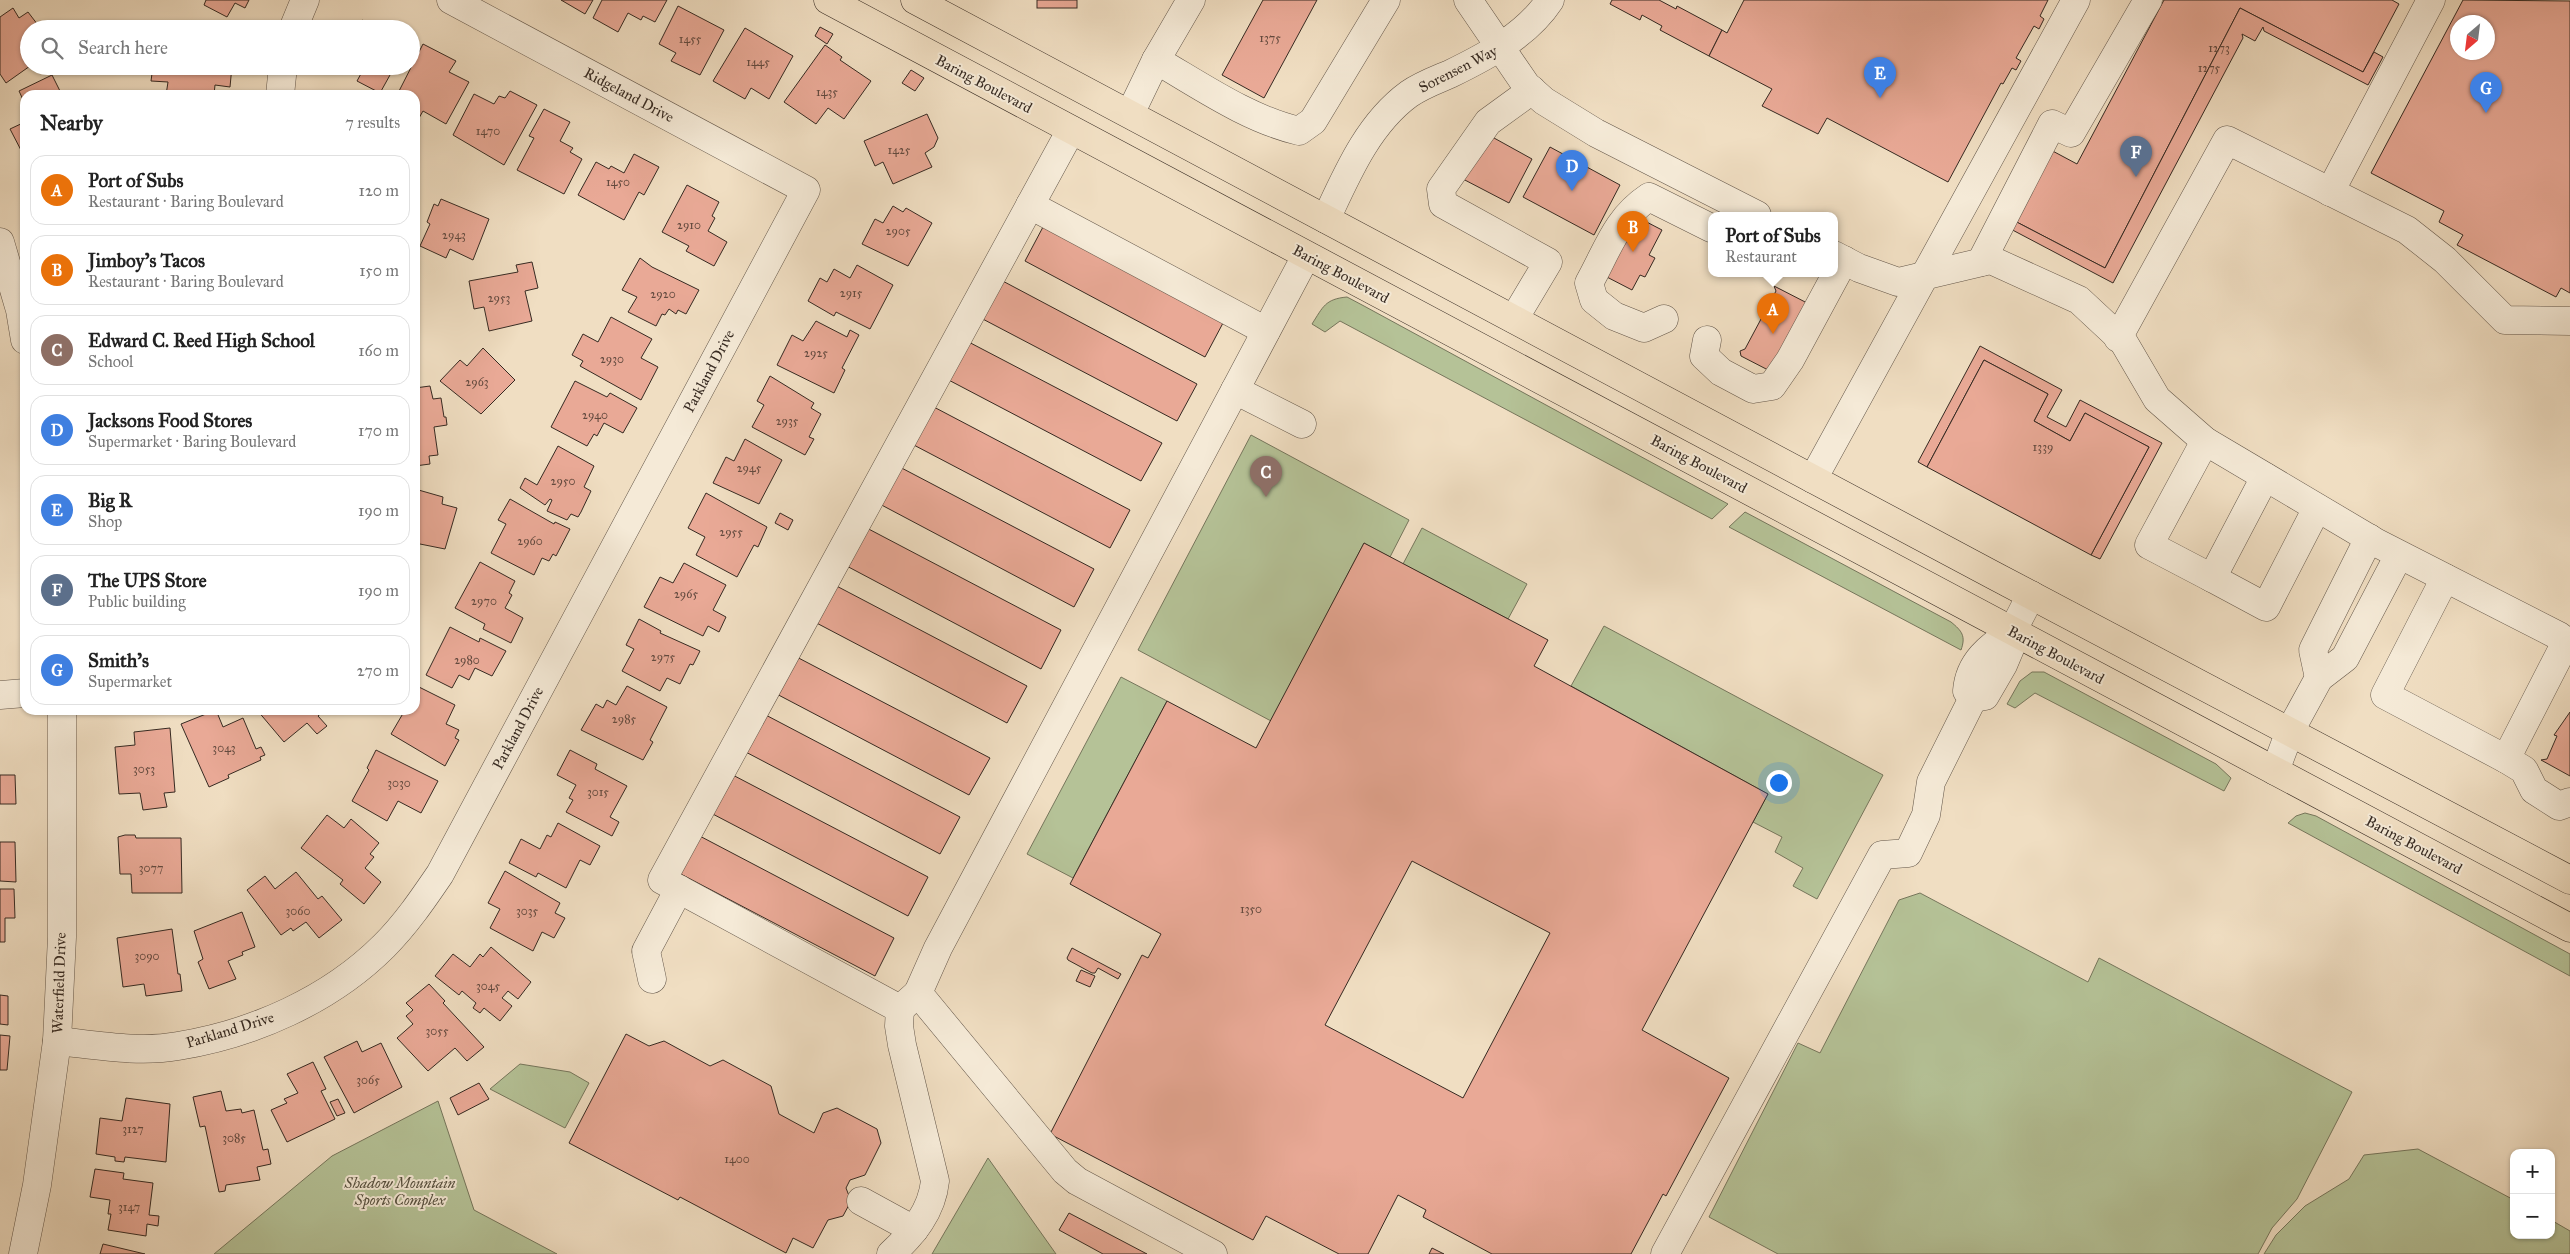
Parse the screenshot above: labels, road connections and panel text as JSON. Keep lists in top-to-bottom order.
{
  "streets": {
    "main road": ["Baring Boulevard"],
    "street": [
      "Sorensen Way",
      "Ridgeland Drive",
      "Parkland Drive",
      "Waterfield Drive"
    ]
  },
  "crossings": [
    ["Ridgeland Drive", "Parkland Drive"],
    ["Parkland Drive", "Waterfield Drive"]
  ],
  "parks": ["Shadow Mountain Sports Complex"],
  "house_numbers": [
    "1375",
    "1455",
    "1273",
    "1445",
    "1275",
    "1435",
    "1470",
    "1425",
    "1450",
    "2910",
    "2905",
    "2943",
    "2915",
    "2920",
    "2953",
    "2925",
    "2930",
    "2963",
    "2940",
    "2935",
    "1339",
    "2945",
    "2950",
    "2955",
    "2960",
    "2965",
    "2970",
    "2975",
    "2980",
    "2985",
    "3043",
    "3053",
    "3030",
    "3015",
    "3077",
    "1350",
    "3060",
    "3035",
    "3090",
    "3045",
    "3055",
    "3065",
    "3127",
    "3085",
    "1400",
    "3147"
  ],
  "north": "bottom left",
  "page": {
    "search": "Search here",
    "pins": [
      "E",
      "G",
      "F",
      "D",
      "B",
      "A",
      "C"
    ],
    "heading": ["Nearby", "7 results"],
    "list": [
      {
        "mark": "A",
        "name": "Port of Subs",
        "note": "Restaurant · Baring Boulevard",
        "value": "120 m"
      },
      {
        "mark": "B",
        "name": "Jimboy's Tacos",
        "note": "Restaurant · Baring Boulevard",
        "value": "150 m"
      },
      {
        "mark": "C",
        "name": "Edward C. Reed High School",
        "note": "School",
        "value": "160 m"
      },
      {
        "mark": "D",
        "name": "Jacksons Food Stores",
        "note": "Supermarket · Baring Boulevard",
        "value": "170 m"
      },
      {
        "mark": "E",
        "name": "Big R",
        "note": "Shop",
        "value": "190 m"
      },
      {
        "mark": "F",
        "name": "The UPS Store",
        "note": "Public building",
        "value": "190 m"
      },
      {
        "mark": "G",
        "name": "Smith's",
        "note": "Supermarket",
        "value": "270 m"
      }
    ],
    "popup": ["Port of Subs", "Restaurant"],
    "map_buttons": ["+", "−"]
  }
}
